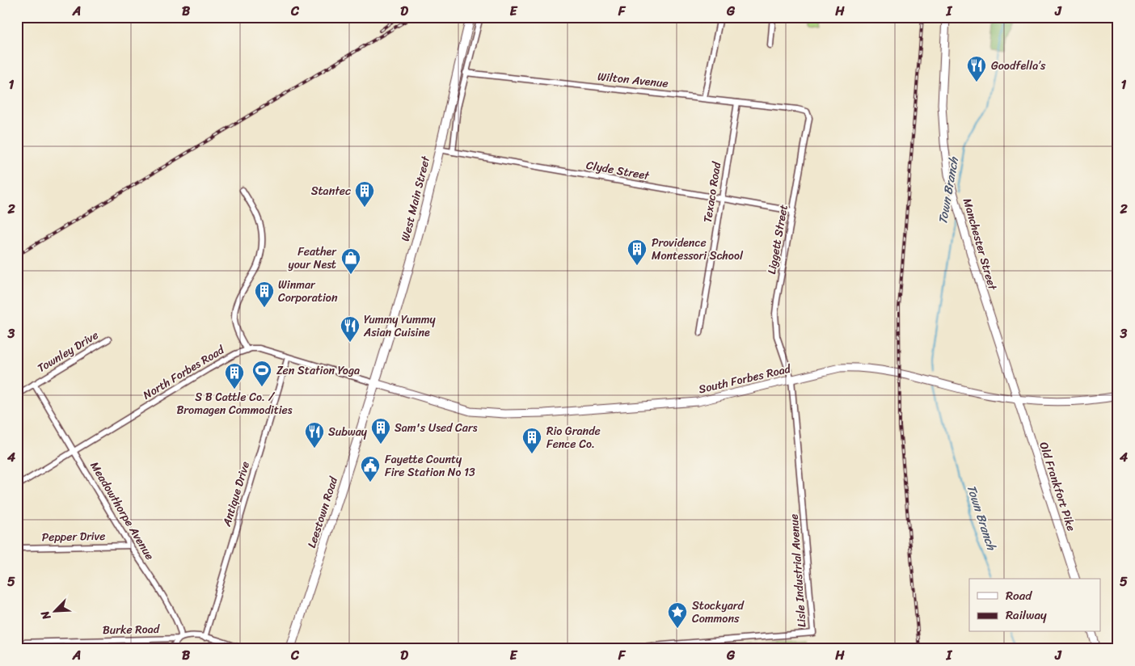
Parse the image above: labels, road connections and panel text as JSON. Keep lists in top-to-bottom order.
{
  "streets": {
    "main road": [
      "West Main Street",
      "Manchester Street",
      "South Forbes Road",
      "Old Frankfort Pike",
      "Leestown Road"
    ],
    "street": [
      "Wilton Avenue",
      "Clyde Street",
      "Texaco Road",
      "Liggett Street",
      "Townley Drive",
      "North Forbes Road",
      "Antique Drive",
      "Meadowthorpe Avenue",
      "Pepper Drive",
      "Lisle Industrial Avenue",
      "Burke Road"
    ]
  },
  "crossings": [
    ["Wilton Avenue", "Texaco Road"],
    ["Wilton Avenue", "Liggett Street"],
    ["Clyde Street", "Texaco Road"],
    ["Clyde Street", "West Main Street"],
    ["Clyde Street", "Liggett Street"],
    ["West Main Street", "North Forbes Road"],
    ["West Main Street", "South Forbes Road"],
    ["West Main Street", "Leestown Road"],
    ["Liggett Street", "South Forbes Road"],
    ["Liggett Street", "Lisle Industrial Avenue"],
    ["Manchester Street", "South Forbes Road"],
    ["Manchester Street", "Old Frankfort Pike"],
    ["Townley Drive", "Meadowthorpe Avenue"],
    ["North Forbes Road", "South Forbes Road"],
    ["North Forbes Road", "Antique Drive"],
    ["North Forbes Road", "Meadowthorpe Avenue"],
    ["North Forbes Road", "Leestown Road"],
    ["South Forbes Road", "Old Frankfort Pike"],
    ["South Forbes Road", "Leestown Road"],
    ["South Forbes Road", "Lisle Industrial Avenue"],
    ["Antique Drive", "Burke Road"],
    ["Meadowthorpe Avenue", "Pepper Drive"],
    ["Meadowthorpe Avenue", "Burke Road"]
  ],
  "water": ["Town Branch"],
  "places": {
    "restaurant": ["Goodfella’s", "Yummy Yummy Asian Cuisine", "Subway"],
    "building": [
      "Stantec",
      "Providence Montessori School",
      "Winmar Corporation",
      "S B Cattle Co. / Bromagen Commodities",
      "Sam's Used Cars",
      "Rio Grande Fence Co."
    ],
    "shop": ["Feather your Nest"],
    "sports": ["Zen Station Yoga"],
    "public building": ["Fayette County Fire Station No 13"],
    "place": ["Stockyard Commons"]
  },
  "legend": ["Road", "Railway"],
  "north": "bottom left",
  "grid": {
    "columns": [
      "A",
      "B",
      "C",
      "D",
      "E",
      "F",
      "G",
      "H",
      "I",
      "J"
    ],
    "rows": [
      "1",
      "2",
      "3",
      "4",
      "5"
    ]
  }
}
